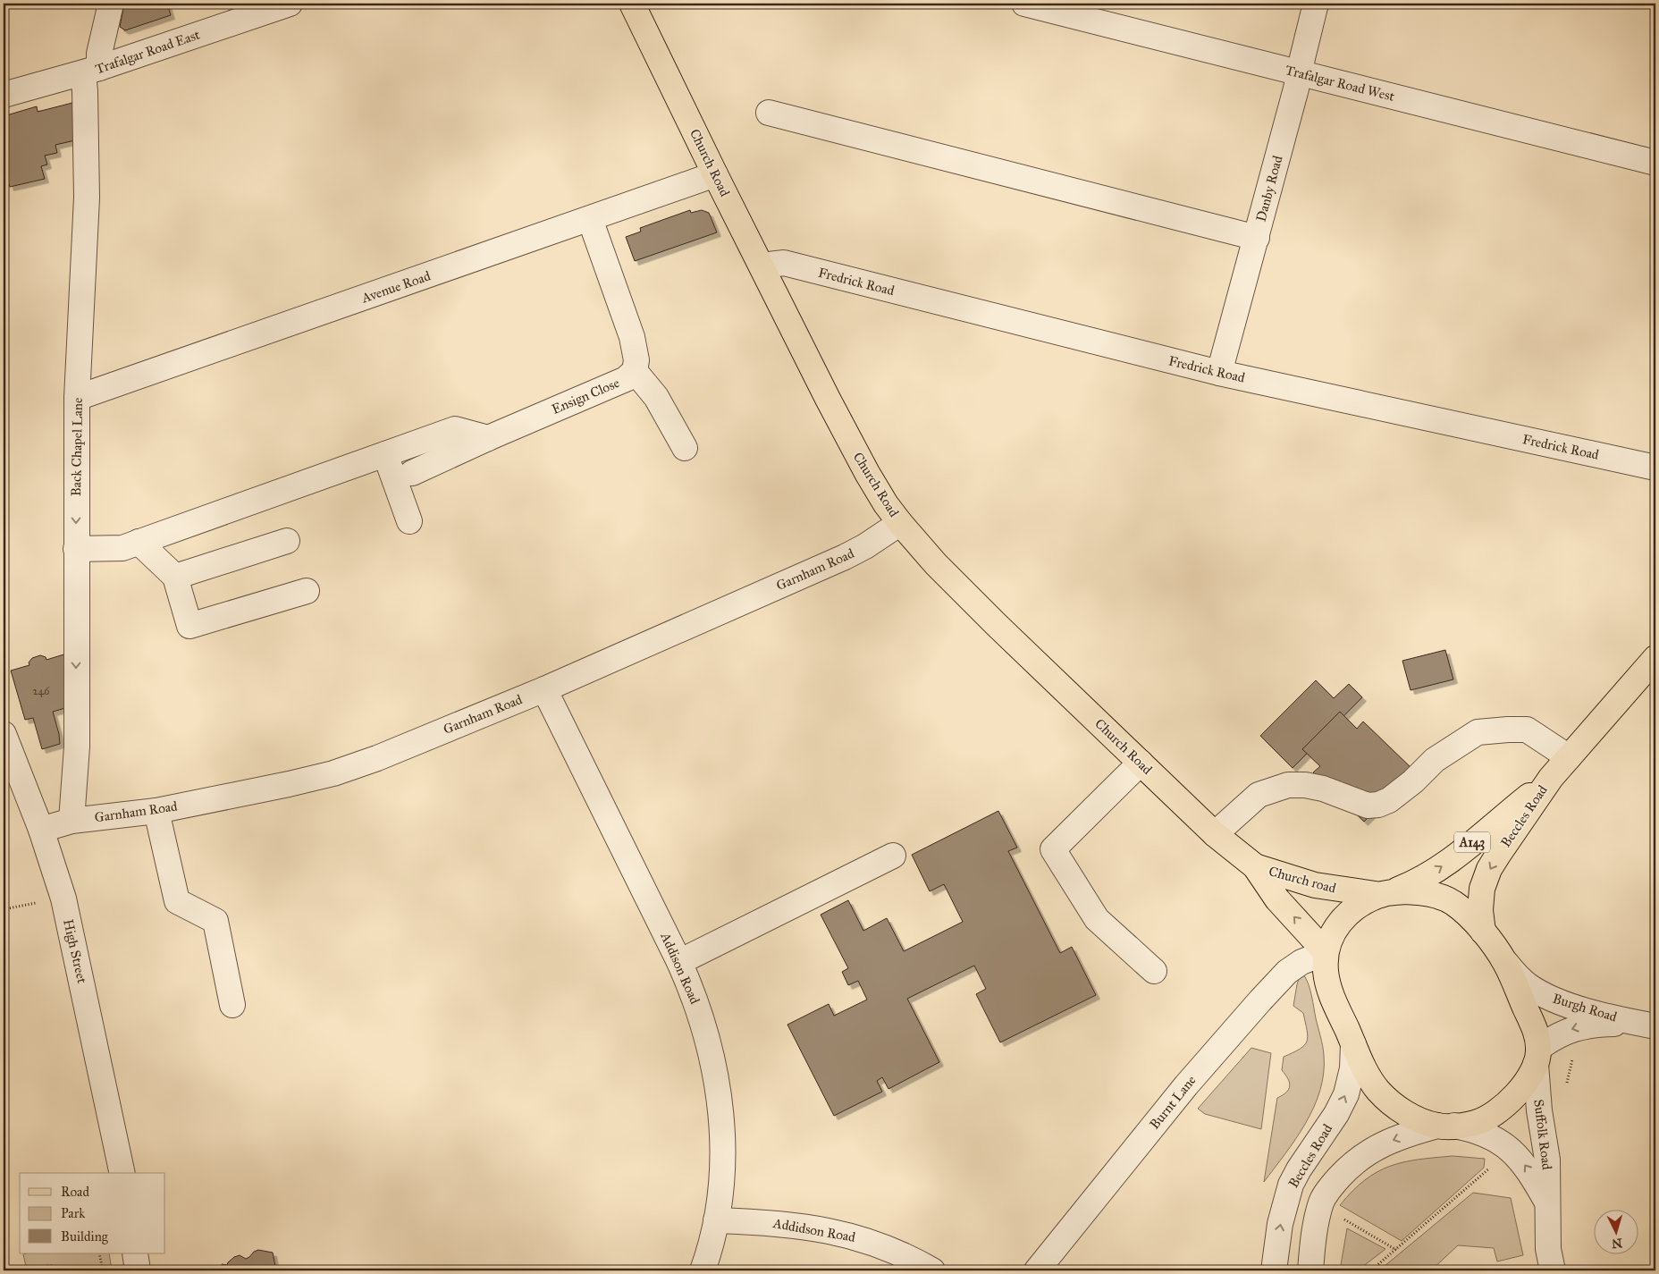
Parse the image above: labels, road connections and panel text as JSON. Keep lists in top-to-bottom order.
{
  "streets": {
    "main road": [
      "Church Road",
      "Beccles Road",
      "A143",
      "Church road"
    ],
    "street": [
      "Trafalgar Road East",
      "Trafalgar Road West",
      "Danby Road",
      "Fredrick Road",
      "Avenue Road",
      "Ensign Close",
      "Back Chapel Lane",
      "Garnham Road",
      "High Street",
      "Addison Road",
      "Burgh Road",
      "Burnt Lane",
      "Suffolk Road",
      "Addidson Road"
    ]
  },
  "crossings": [
    ["Trafalgar Road East", "Back Chapel Lane"],
    ["Trafalgar Road West", "Danby Road"],
    ["Church Road", "Fredrick Road"],
    ["Church Road", "Avenue Road"],
    ["Church Road", "Garnham Road"],
    ["Church Road", "Church road"],
    ["Danby Road", "Fredrick Road"],
    ["Avenue Road", "Ensign Close"],
    ["Avenue Road", "Back Chapel Lane"],
    ["Back Chapel Lane", "Garnham Road"],
    ["Garnham Road", "High Street"],
    ["Garnham Road", "Addison Road"],
    ["Beccles Road", "Church road"],
    ["Beccles Road", "Burnt Lane"],
    ["Church road", "Burnt Lane"],
    ["Addison Road", "Addidson Road"],
    ["Burgh Road", "Suffolk Road"]
  ],
  "one_way": [
    "Back Chapel Lane",
    "Church road",
    "Burgh Road",
    "Suffolk Road"
  ],
  "house_numbers": ["246"],
  "legend": ["Road", "Park", "Building"],
  "north": "bottom"
}
